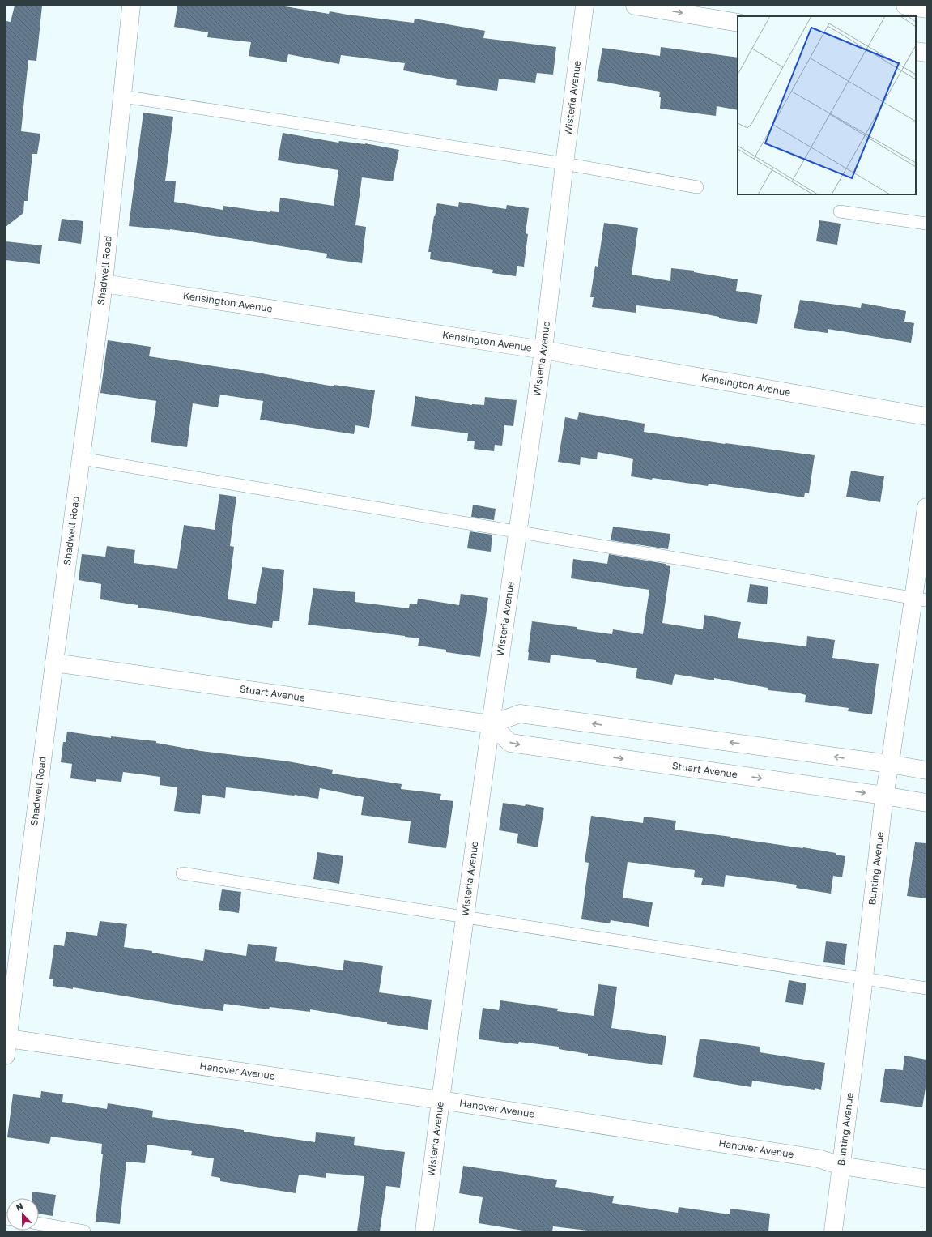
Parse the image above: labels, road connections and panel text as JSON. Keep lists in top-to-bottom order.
{
  "streets": {
    "street": [
      "Wisteria Avenue",
      "Shadwell Road",
      "Kensington Avenue",
      "Stuart Avenue",
      "Bunting Avenue",
      "Hanover Avenue"
    ]
  },
  "crossings": [
    ["Wisteria Avenue", "Kensington Avenue"],
    ["Wisteria Avenue", "Stuart Avenue"],
    ["Wisteria Avenue", "Hanover Avenue"],
    ["Shadwell Road", "Kensington Avenue"],
    ["Shadwell Road", "Stuart Avenue"],
    ["Shadwell Road", "Hanover Avenue"],
    ["Stuart Avenue", "Bunting Avenue"],
    ["Bunting Avenue", "Hanover Avenue"]
  ],
  "north": "top"
}
